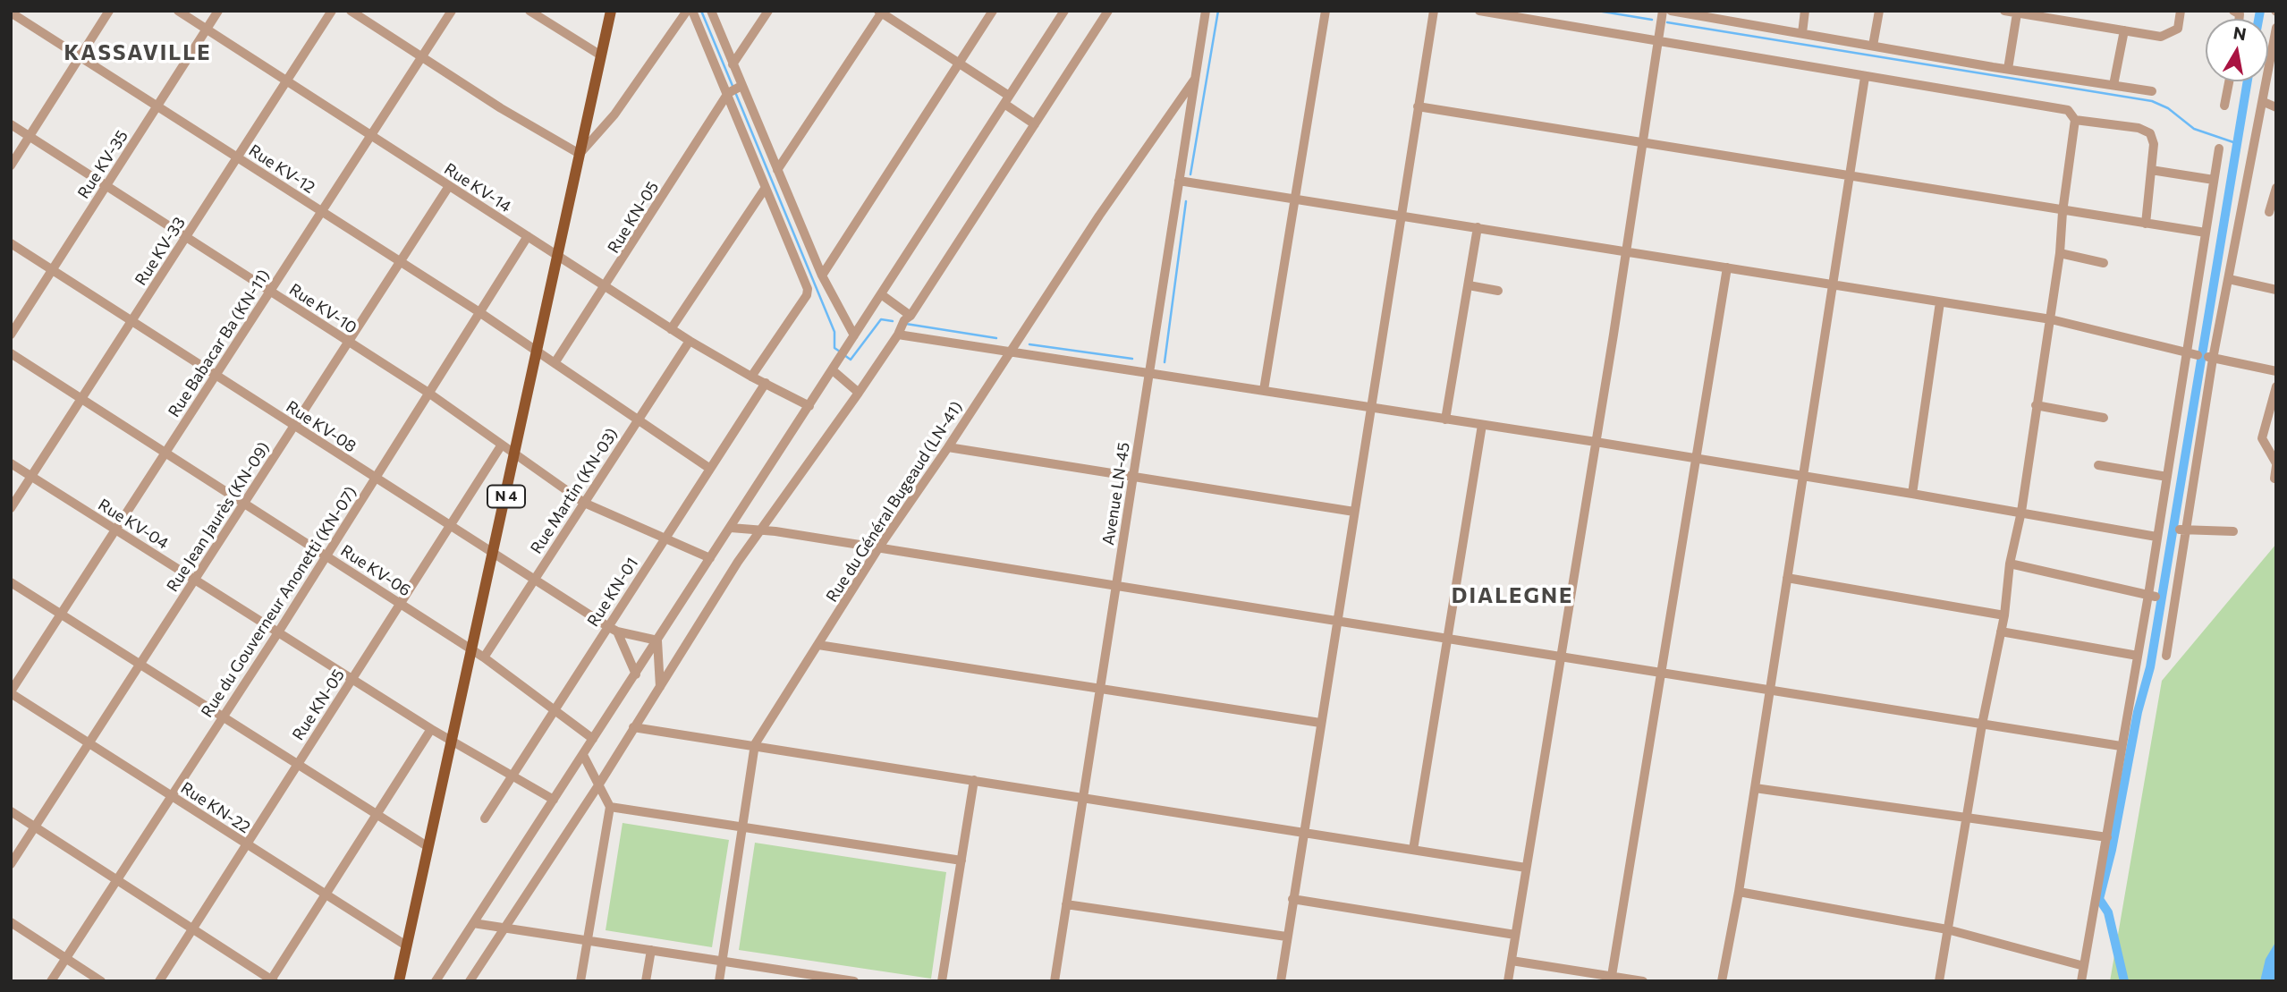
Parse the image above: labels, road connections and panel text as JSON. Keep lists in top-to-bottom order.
{
  "streets": {
    "main road": ["N 4"],
    "street": [
      "Rue KV-35",
      "Rue KV-12",
      "Rue KV-14",
      "Rue KN-05",
      "Rue KV-33",
      "Rue KV-10",
      "Rue Babacar Ba (KN-11)",
      "Rue KV-08",
      "Rue Martin (KN-03)",
      "Avenue LN-45",
      "Rue du Général Bugeaud (LN-41)",
      "Rue Jean Jaurès (KN-09)",
      "Rue KV-04",
      "Rue KV-06",
      "Rue KN-01",
      "Rue du Gouverneur Anonetti (KN-07)",
      "Rue KN-22"
    ]
  },
  "crossings": [
    ["Rue KV-35", "Rue KV-12"],
    ["Rue KV-35", "Rue KV-14"],
    ["Rue KV-35", "Rue KV-10"],
    ["Rue KV-35", "Rue KV-08"],
    ["Rue KV-12", "Rue KN-05"],
    ["Rue KV-12", "Rue KV-33"],
    ["Rue KV-12", "Rue Babacar Ba (KN-11)"],
    ["Rue KV-12", "Rue Martin (KN-03)"],
    ["Rue KV-12", "N 4"],
    ["Rue KV-12", "Rue Jean Jaurès (KN-09)"],
    ["Rue KV-12", "Rue KN-01"],
    ["Rue KV-12", "Rue du Gouverneur Anonetti (KN-07)"],
    ["Rue KV-14", "Rue KN-05"],
    ["Rue KV-14", "Rue KV-33"],
    ["Rue KV-14", "Rue Babacar Ba (KN-11)"],
    ["Rue KV-14", "Rue Martin (KN-03)"],
    ["Rue KV-14", "N 4"],
    ["Rue KV-14", "Rue Jean Jaurès (KN-09)"],
    ["Rue KV-14", "Rue KN-01"],
    ["Rue KV-14", "Rue du Gouverneur Anonetti (KN-07)"],
    ["Rue KN-05", "Rue KV-10"],
    ["Rue KN-05", "Rue KV-08"],
    ["Rue KN-05", "Rue KV-04"],
    ["Rue KN-05", "Rue KV-06"],
    ["Rue KN-05", "Rue KN-22"],
    ["Rue KV-33", "Rue KV-10"],
    ["Rue KV-33", "Rue KV-08"],
    ["Rue KV-33", "Rue KV-04"],
    ["Rue KV-33", "Rue KV-06"],
    ["Rue KV-10", "Rue Babacar Ba (KN-11)"],
    ["Rue KV-10", "Rue Martin (KN-03)"],
    ["Rue KV-10", "N 4"],
    ["Rue KV-10", "Rue Jean Jaurès (KN-09)"],
    ["Rue KV-10", "Rue KN-01"],
    ["Rue KV-10", "Rue du Gouverneur Anonetti (KN-07)"],
    ["Rue Babacar Ba (KN-11)", "Rue KV-08"],
    ["Rue Babacar Ba (KN-11)", "Rue KV-04"],
    ["Rue Babacar Ba (KN-11)", "Rue KV-06"],
    ["Rue Babacar Ba (KN-11)", "Rue KN-22"],
    ["Rue KV-08", "Rue Martin (KN-03)"],
    ["Rue KV-08", "N 4"],
    ["Rue KV-08", "Rue Jean Jaurès (KN-09)"],
    ["Rue KV-08", "Rue KN-01"],
    ["Rue KV-08", "Rue du Gouverneur Anonetti (KN-07)"],
    ["Rue Martin (KN-03)", "Rue KV-06"],
    ["Avenue LN-45", "Rue du Général Bugeaud (LN-41)"],
    ["N 4", "Rue KV-04"],
    ["N 4", "Rue KV-06"],
    ["N 4", "Rue KN-22"],
    ["Rue Jean Jaurès (KN-09)", "Rue KV-04"],
    ["Rue Jean Jaurès (KN-09)", "Rue KV-06"],
    ["Rue Jean Jaurès (KN-09)", "Rue KN-22"],
    ["Rue KV-04", "Rue KN-01"],
    ["Rue KV-04", "Rue du Gouverneur Anonetti (KN-07)"],
    ["Rue KV-06", "Rue KN-01"],
    ["Rue KV-06", "Rue du Gouverneur Anonetti (KN-07)"],
    ["Rue du Gouverneur Anonetti (KN-07)", "Rue KN-22"]
  ],
  "districts": ["KASSAVILLE", "DIALEGNE"],
  "north": "top"
}
